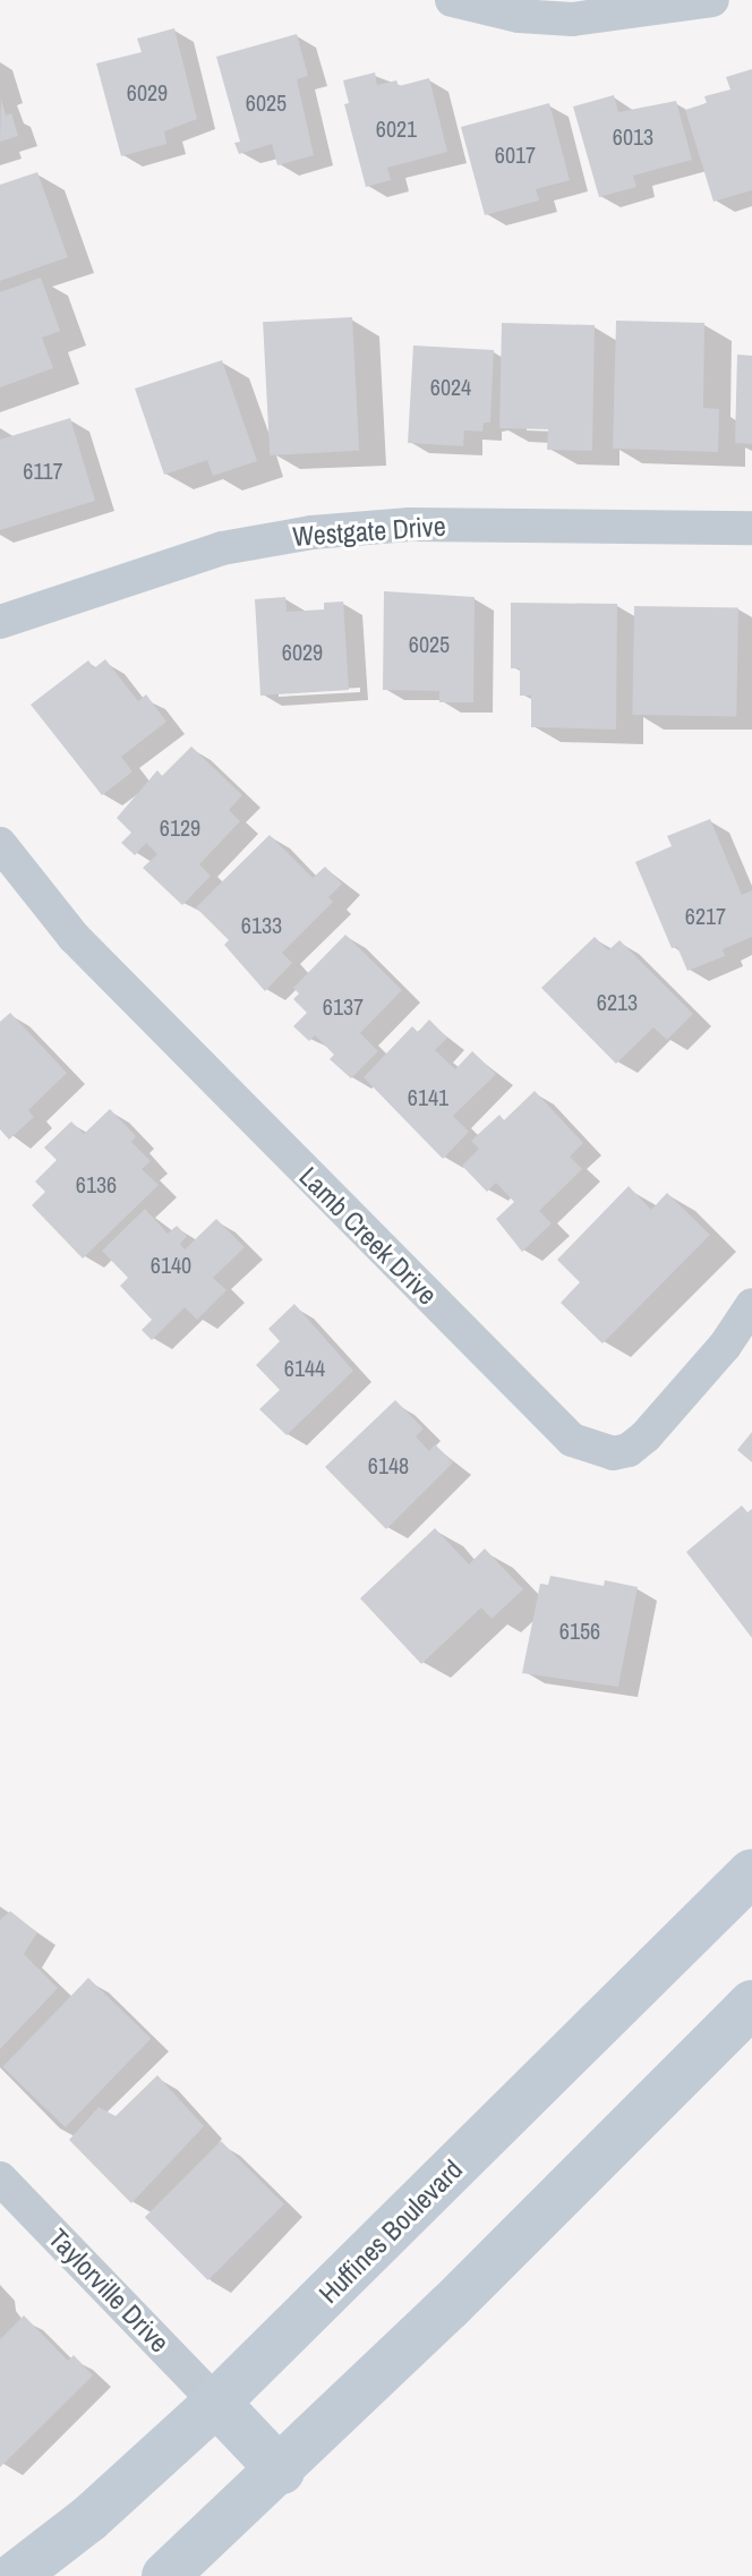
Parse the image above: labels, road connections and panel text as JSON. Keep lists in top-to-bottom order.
{
  "streets": {
    "main road": ["Huffines Boulevard"],
    "street": ["Westgate Drive", "Lamb Creek Drive", "Taylorville Drive"]
  },
  "crossings": [
    ["Huffines Boulevard", "Taylorville Drive"]
  ],
  "house_numbers": [
    "6029",
    "6025",
    "6021",
    "6013",
    "6017",
    "6024",
    "6117",
    "6025",
    "6029",
    "6129",
    "6217",
    "6133",
    "6213",
    "6137",
    "6141",
    "6136",
    "6140",
    "6144",
    "6148",
    "6156"
  ]
}
